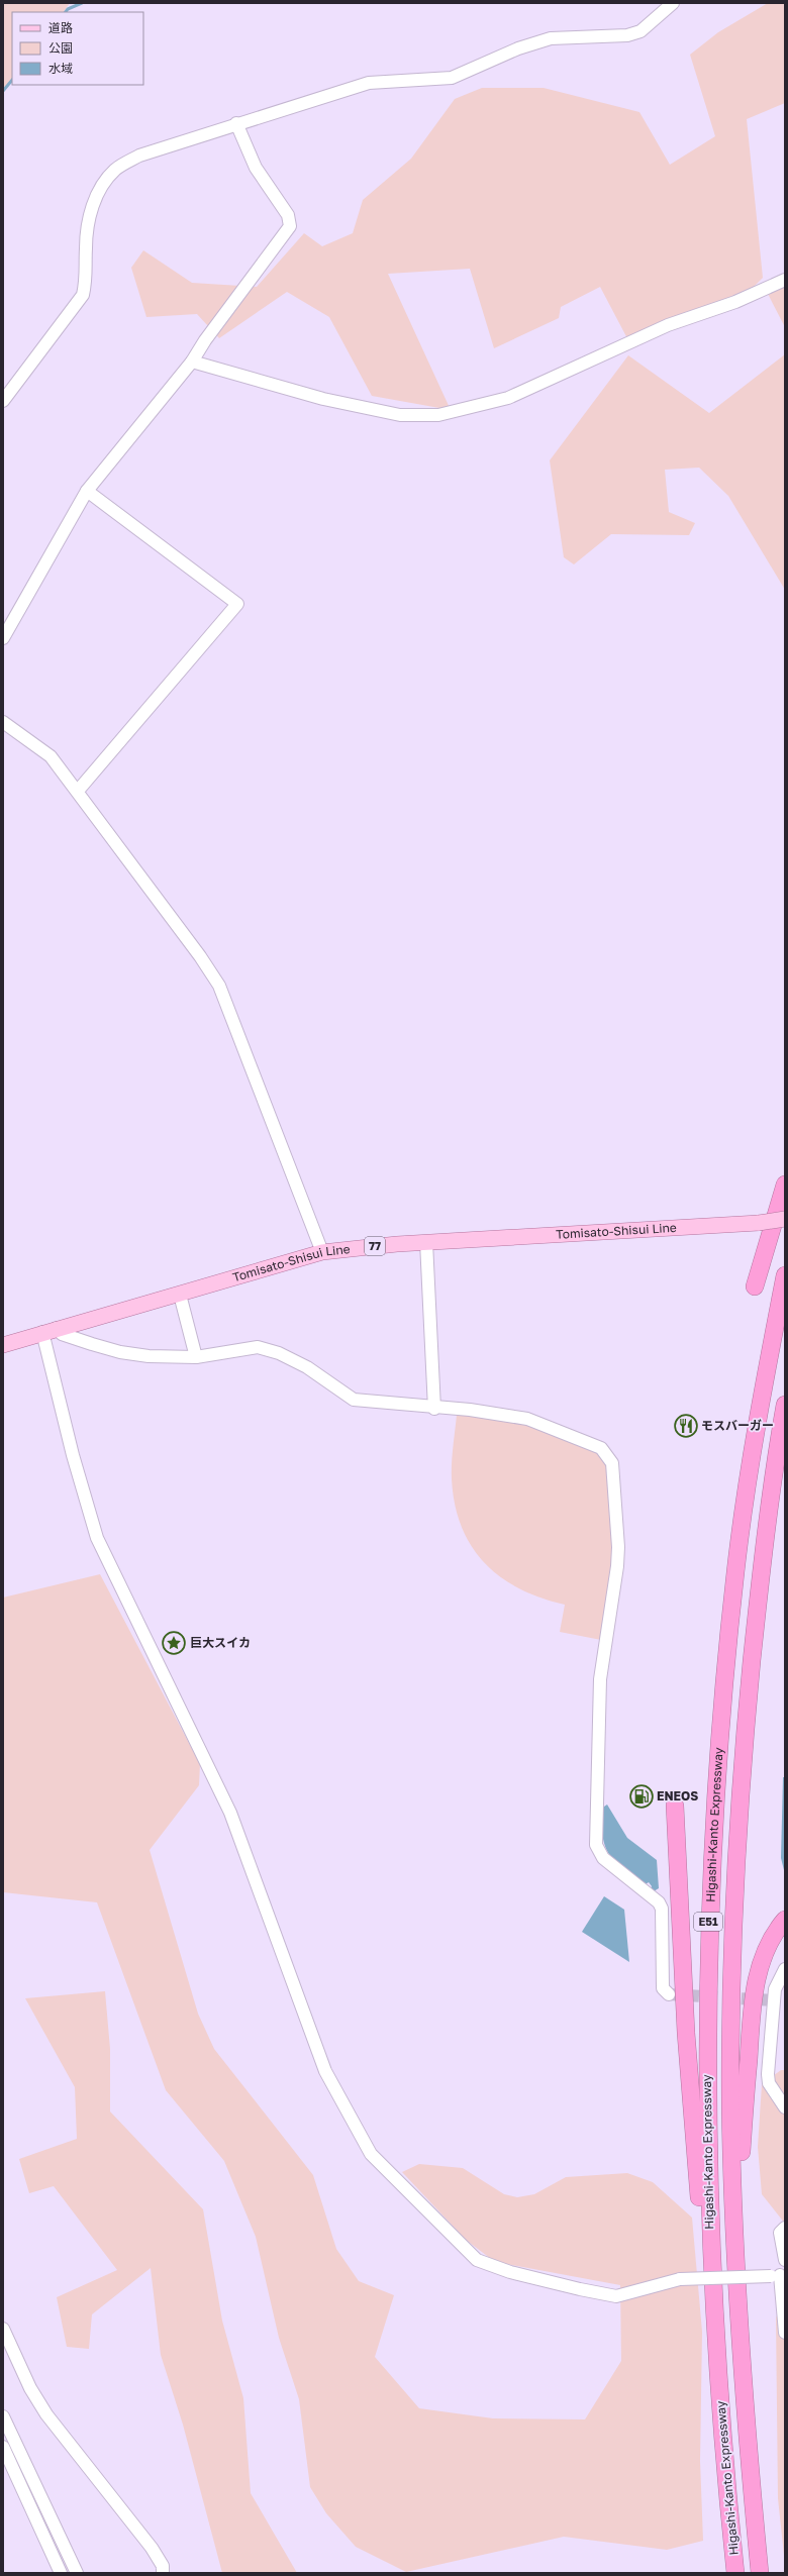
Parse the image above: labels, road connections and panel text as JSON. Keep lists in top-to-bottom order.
{
  "streets": {
    "highway": ["Higashi-Kanto Expressway", "E51"],
    "main road": ["Tomisato-Shisui Line", "77"]
  },
  "places": {
    "restaurant": ["モスバーガー"],
    "place": ["巨大スイカ"],
    "fuel station": ["ENEOS"]
  },
  "legend": ["道路", "公園", "水域"]
}
